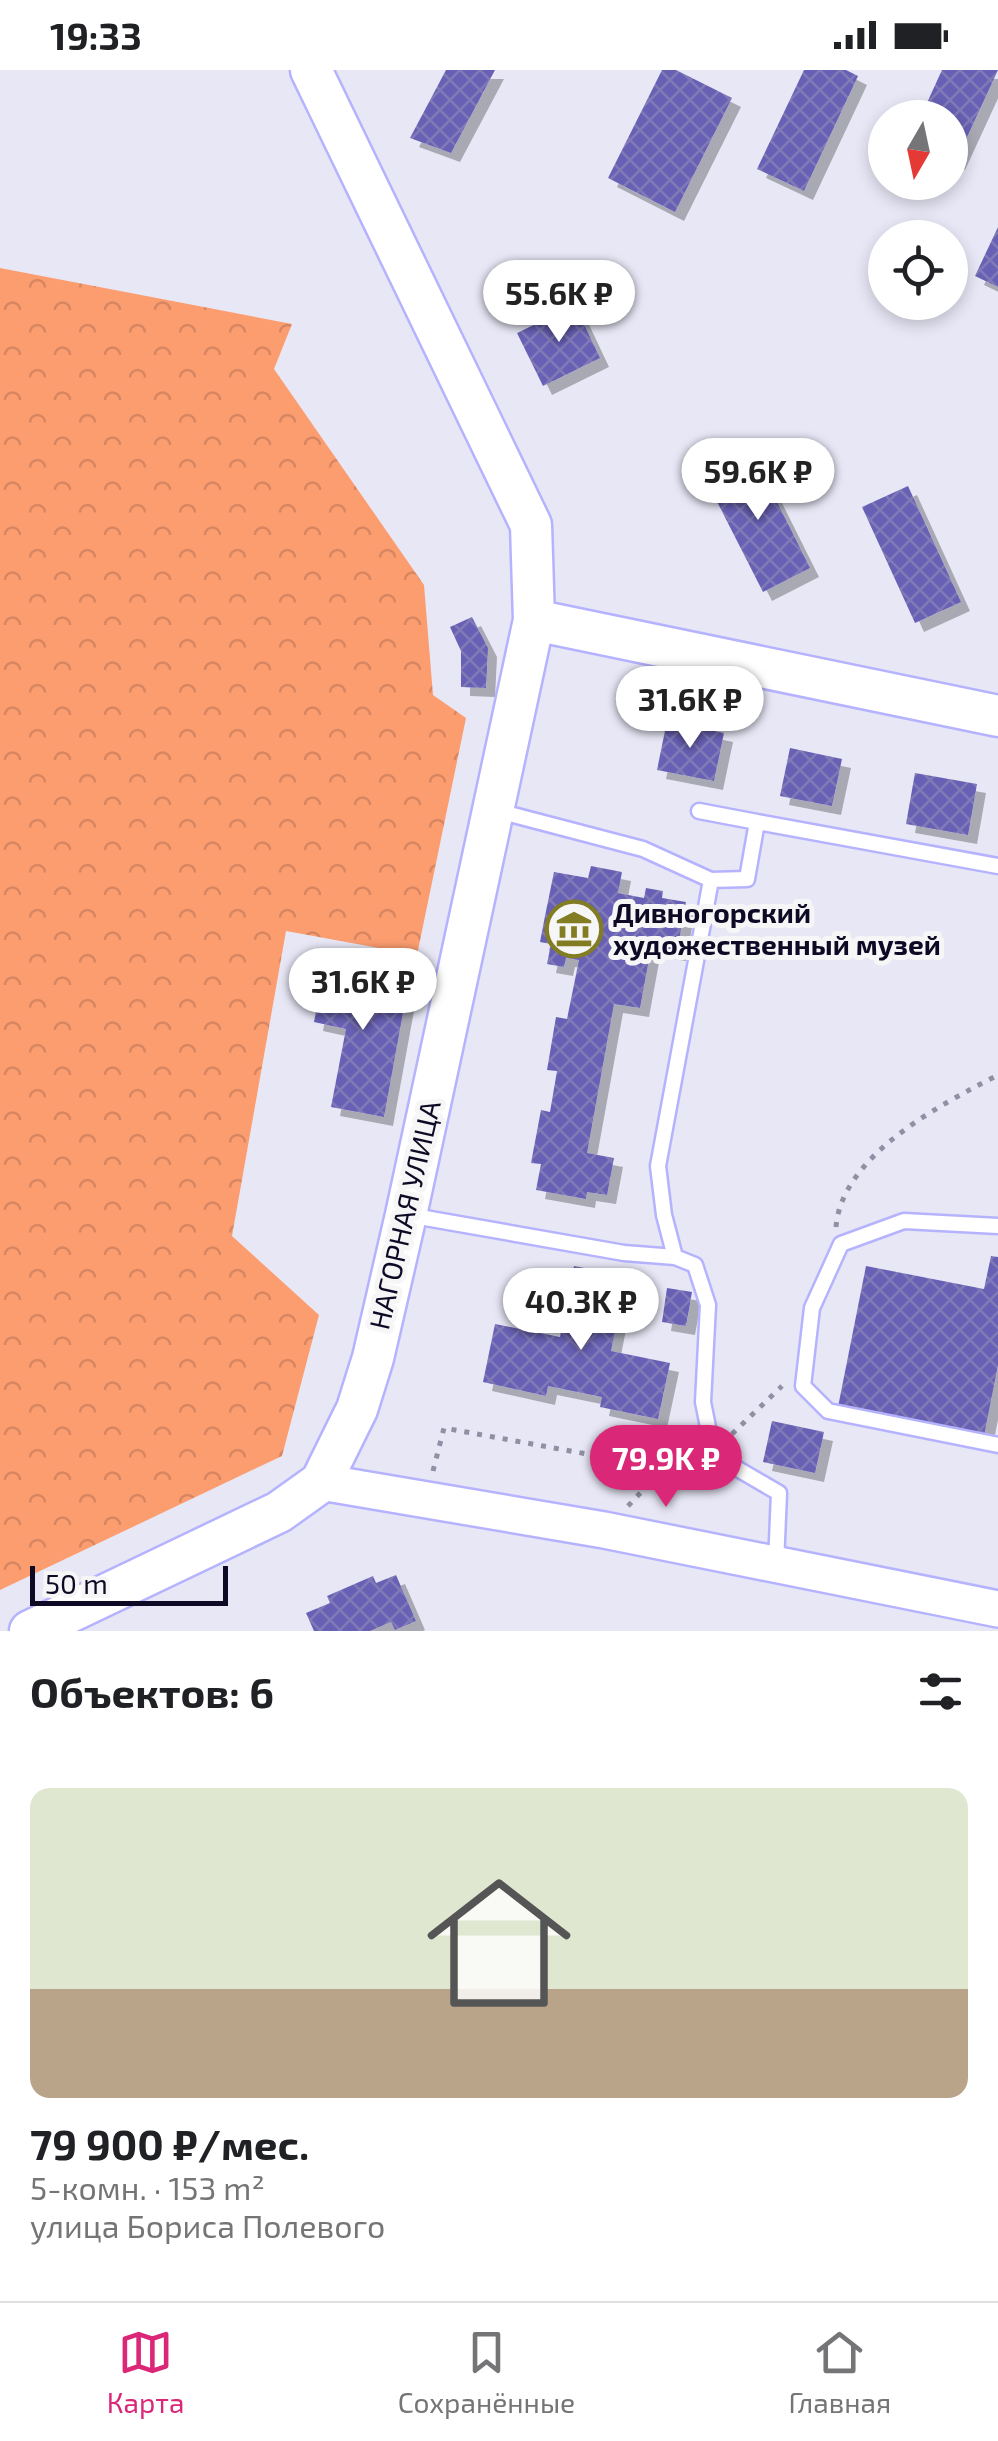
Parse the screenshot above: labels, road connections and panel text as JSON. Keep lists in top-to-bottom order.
{
  "streets": {
    "main road": ["НАГОРНАЯ УЛИЦА"]
  },
  "places": {
    "museum": ["Дивногорский художественный музей"]
  },
  "scale_bar": "50 m",
  "north": "bottom",
  "page": {
    "status": "19:33",
    "price": [
      "55.6K ₽",
      "59.6K ₽",
      "31.6K ₽",
      "31.6K ₽",
      "40.3K ₽",
      "79.9K ₽"
    ],
    "scale": "50 m",
    "heading": "Объектов: 6",
    "list": [
      {
        "name": "79 900 ₽/мес.",
        "note": "5-комн. · 153 m² · улица Бориса Полевого"
      }
    ],
    "tabs": ["Карта", "Сохранённые", "Главная"]
  }
}
